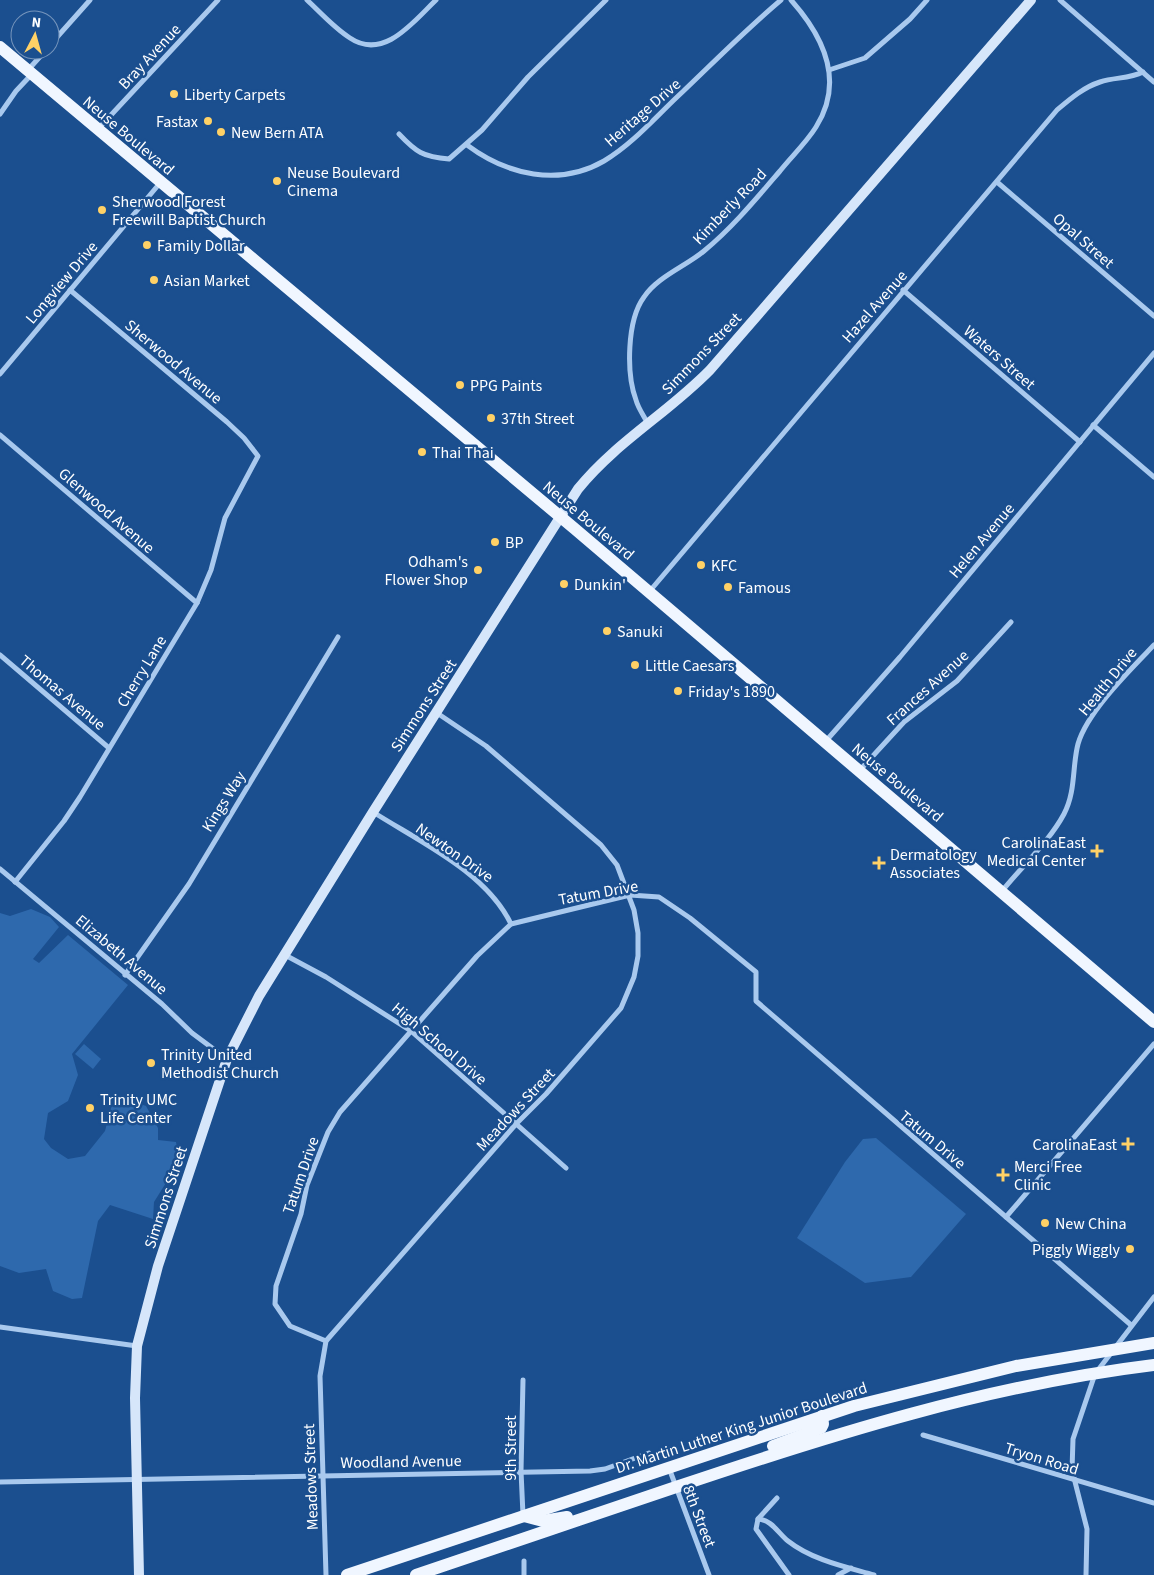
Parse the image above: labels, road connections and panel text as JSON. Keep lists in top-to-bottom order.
{
  "streets": {
    "main road": ["Neuse Boulevard", "Dr. Martin Luther King Junior Boulevard"],
    "street": [
      "Bray Avenue",
      "Heritage Drive",
      "Kimberly Road",
      "Opal Street",
      "Longview Drive",
      "Hazel Avenue",
      "Simmons Street",
      "Waters Street",
      "Sherwood Avenue",
      "Glenwood Avenue",
      "Helen Avenue",
      "Cherry Lane",
      "Health Drive",
      "Frances Avenue",
      "Thomas Avenue",
      "Kings Way",
      "Newton Drive",
      "Tatum Drive",
      "Elizabeth Avenue",
      "High School Drive",
      "Meadows Street",
      "9th Street",
      "Tryon Road",
      "Woodland Avenue",
      "8th Street"
    ]
  },
  "crossings": [
    ["Bray Avenue", "Neuse Boulevard"],
    ["Neuse Boulevard", "Longview Drive"],
    ["Neuse Boulevard", "Hazel Avenue"],
    ["Neuse Boulevard", "Simmons Street"],
    ["Neuse Boulevard", "Helen Avenue"],
    ["Neuse Boulevard", "Health Drive"],
    ["Neuse Boulevard", "Frances Avenue"],
    ["Kimberly Road", "Simmons Street"],
    ["Opal Street", "Hazel Avenue"],
    ["Longview Drive", "Sherwood Avenue"],
    ["Hazel Avenue", "Waters Street"],
    ["Simmons Street", "Newton Drive"],
    ["Simmons Street", "Elizabeth Avenue"],
    ["Simmons Street", "High School Drive"],
    ["Simmons Street", "Meadows Street"],
    ["Simmons Street", "Woodland Avenue"],
    ["Waters Street", "Helen Avenue"],
    ["Sherwood Avenue", "Cherry Lane"],
    ["Glenwood Avenue", "Cherry Lane"],
    ["Cherry Lane", "Thomas Avenue"],
    ["Cherry Lane", "Elizabeth Avenue"],
    ["Kings Way", "Elizabeth Avenue"],
    ["Newton Drive", "Tatum Drive"],
    ["Tatum Drive", "High School Drive"],
    ["Tatum Drive", "Meadows Street"],
    ["High School Drive", "Meadows Street"],
    ["Meadows Street", "Woodland Avenue"],
    ["Dr. Martin Luther King Junior Boulevard", "9th Street"],
    ["Dr. Martin Luther King Junior Boulevard", "8th Street"],
    ["9th Street", "Woodland Avenue"]
  ],
  "places": {
    "other": [
      "Liberty Carpets",
      "Fastax",
      "New Bern ATA",
      "Neuse Boulevard Cinema",
      "Sherwood Forest Freewill Baptist Church",
      "Family Dollar",
      "Asian Market",
      "PPG Paints",
      "37th Street",
      "Thai Thai",
      "BP",
      "KFC",
      "Odham's Flower Shop",
      "Dunkin'",
      "Famous",
      "Sanuki",
      "Little Caesars",
      "Friday's 1890",
      "Trinity United Methodist Church",
      "Trinity UMC Life Center",
      "New China",
      "Piggly Wiggly"
    ],
    "health": [
      "CarolinaEast Medical Center",
      "Dermatology Associates",
      "CarolinaEast",
      "Merci Free Clinic"
    ]
  },
  "north": "top"
}
